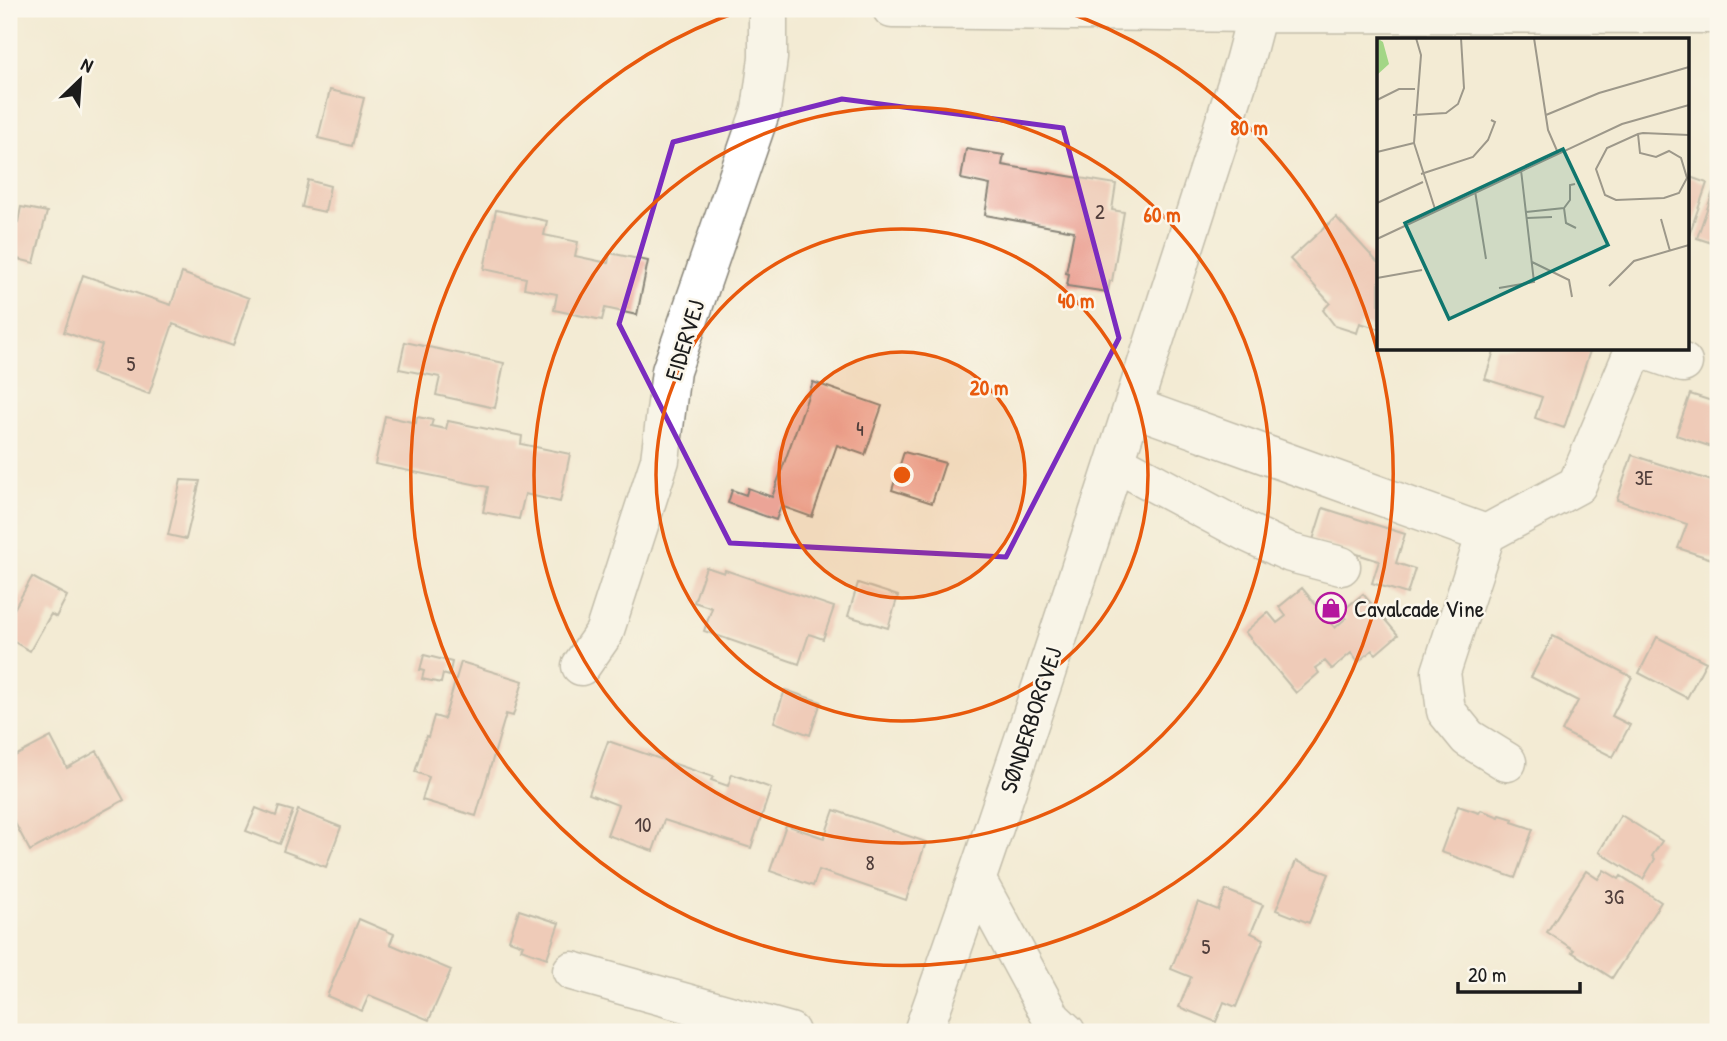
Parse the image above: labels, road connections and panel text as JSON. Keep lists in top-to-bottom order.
{
  "streets": {
    "street": ["EIDERVEJ", "SØNDERBORGVEJ"]
  },
  "places": {
    "shop": ["Cavalcade Vine"]
  },
  "house_numbers": [
    "2",
    "5",
    "4",
    "3E",
    "10",
    "8",
    "3G",
    "5"
  ],
  "scale_bar": "20 m",
  "north": "top right",
  "rings": [
    "80 m",
    "60 m",
    "40 m",
    "20 m"
  ]
}
